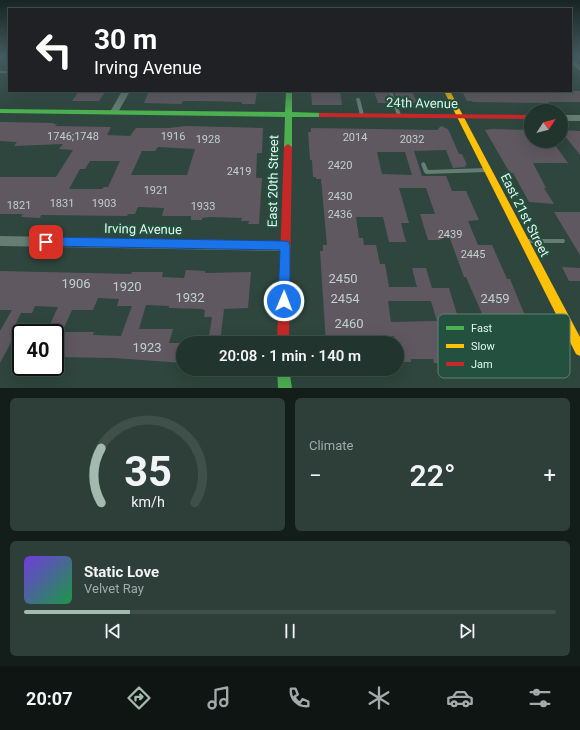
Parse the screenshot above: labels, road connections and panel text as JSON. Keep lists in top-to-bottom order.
{
  "streets": {
    "street": [
      "24th Avenue",
      "East 20th Street",
      "East 21st Street",
      "Irving Avenue"
    ]
  },
  "crossings": [
    ["24th Avenue", "East 20th Street"],
    ["24th Avenue", "East 21st Street"],
    ["East 20th Street", "Irving Avenue"]
  ],
  "house_numbers": [
    "1746;1748",
    "1916",
    "2014",
    "1928",
    "2032",
    "2420",
    "2419",
    "1921",
    "2430",
    "1831",
    "1903",
    "1821",
    "1933",
    "2436",
    "2439",
    "2445",
    "2450",
    "1906",
    "1920",
    "1932",
    "2454",
    "2459",
    "2460",
    "1923"
  ],
  "legend": ["Fast", "Slow", "Jam"],
  "north": "top right",
  "page": {
    "turn": ["30 m", "Irving Avenue"],
    "limit": "40",
    "trip": "20:08 · 1 min · 140 m",
    "tile": "Climate",
    "heat": ["−", "22°", "+"],
    "song": ["Static Love", "Velvet Ray"],
    "tabs": "20:07",
    "gauge": ["35", "km/h"]
  }
}
